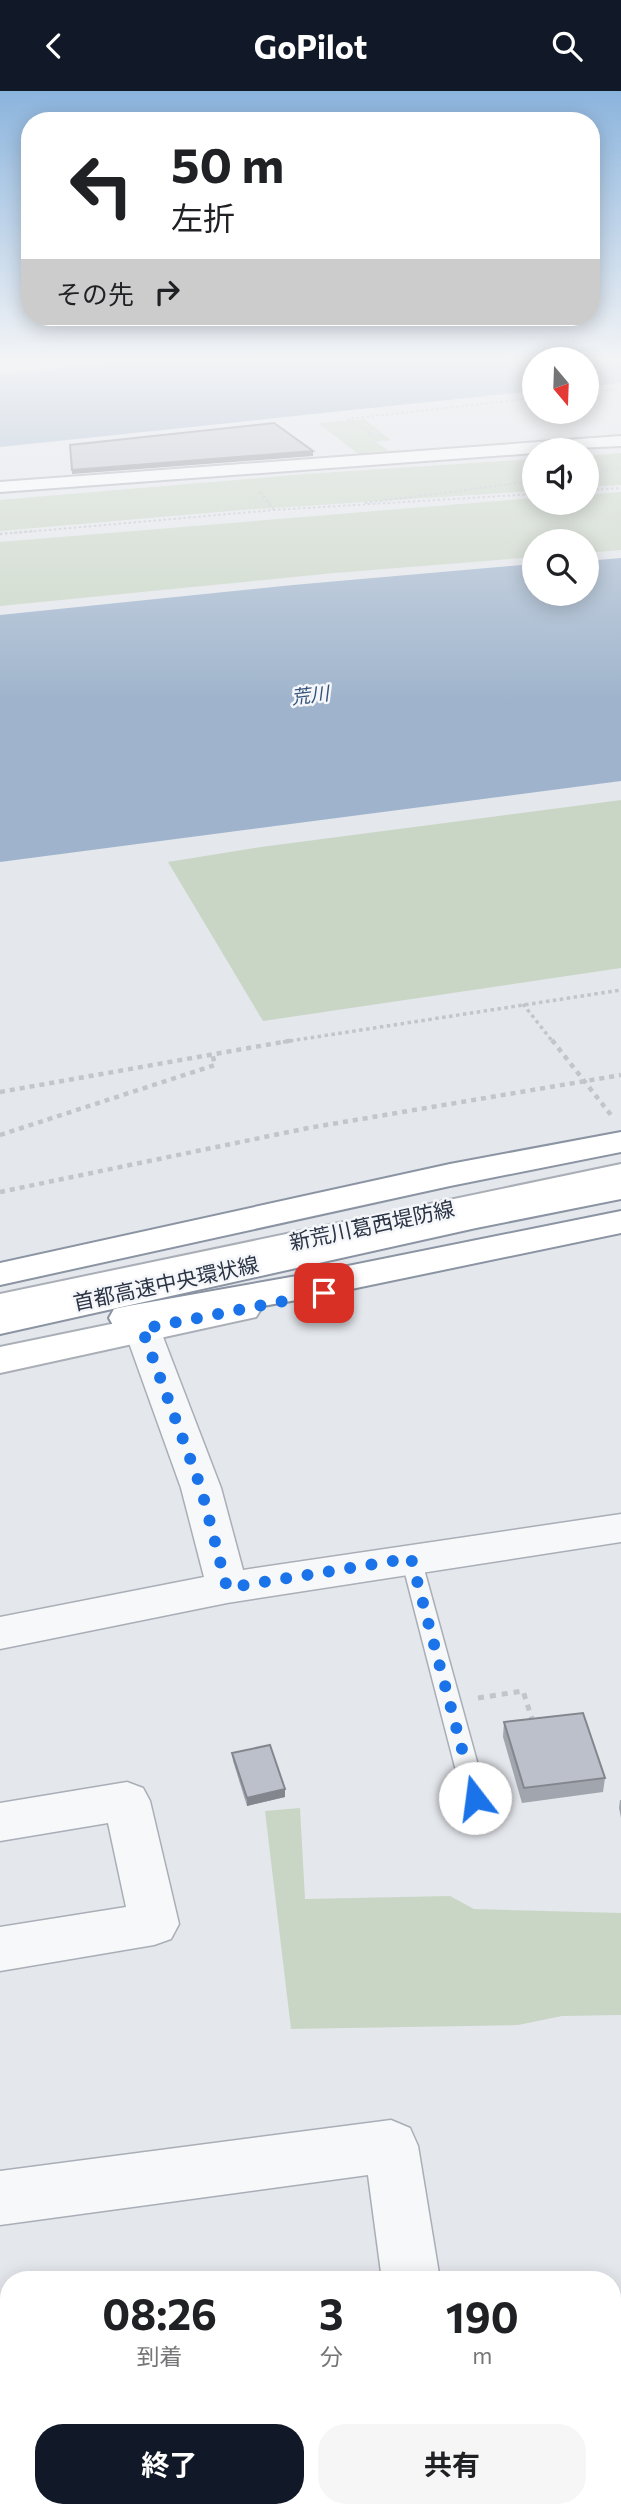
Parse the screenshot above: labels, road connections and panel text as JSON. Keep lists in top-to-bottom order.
{
  "streets": {
    "main road": ["新荒川葛西堤防線", "首都高速中央環状線"]
  },
  "water": ["荒川"],
  "north": "bottom",
  "page": {
    "header": "GoPilot",
    "turn": ["50 m", "左折"],
    "then": "その先",
    "eta": [
      "08:26",
      "到着",
      "3",
      "分",
      "190",
      "m"
    ],
    "buttons": ["終了", "共有"]
  }
}
